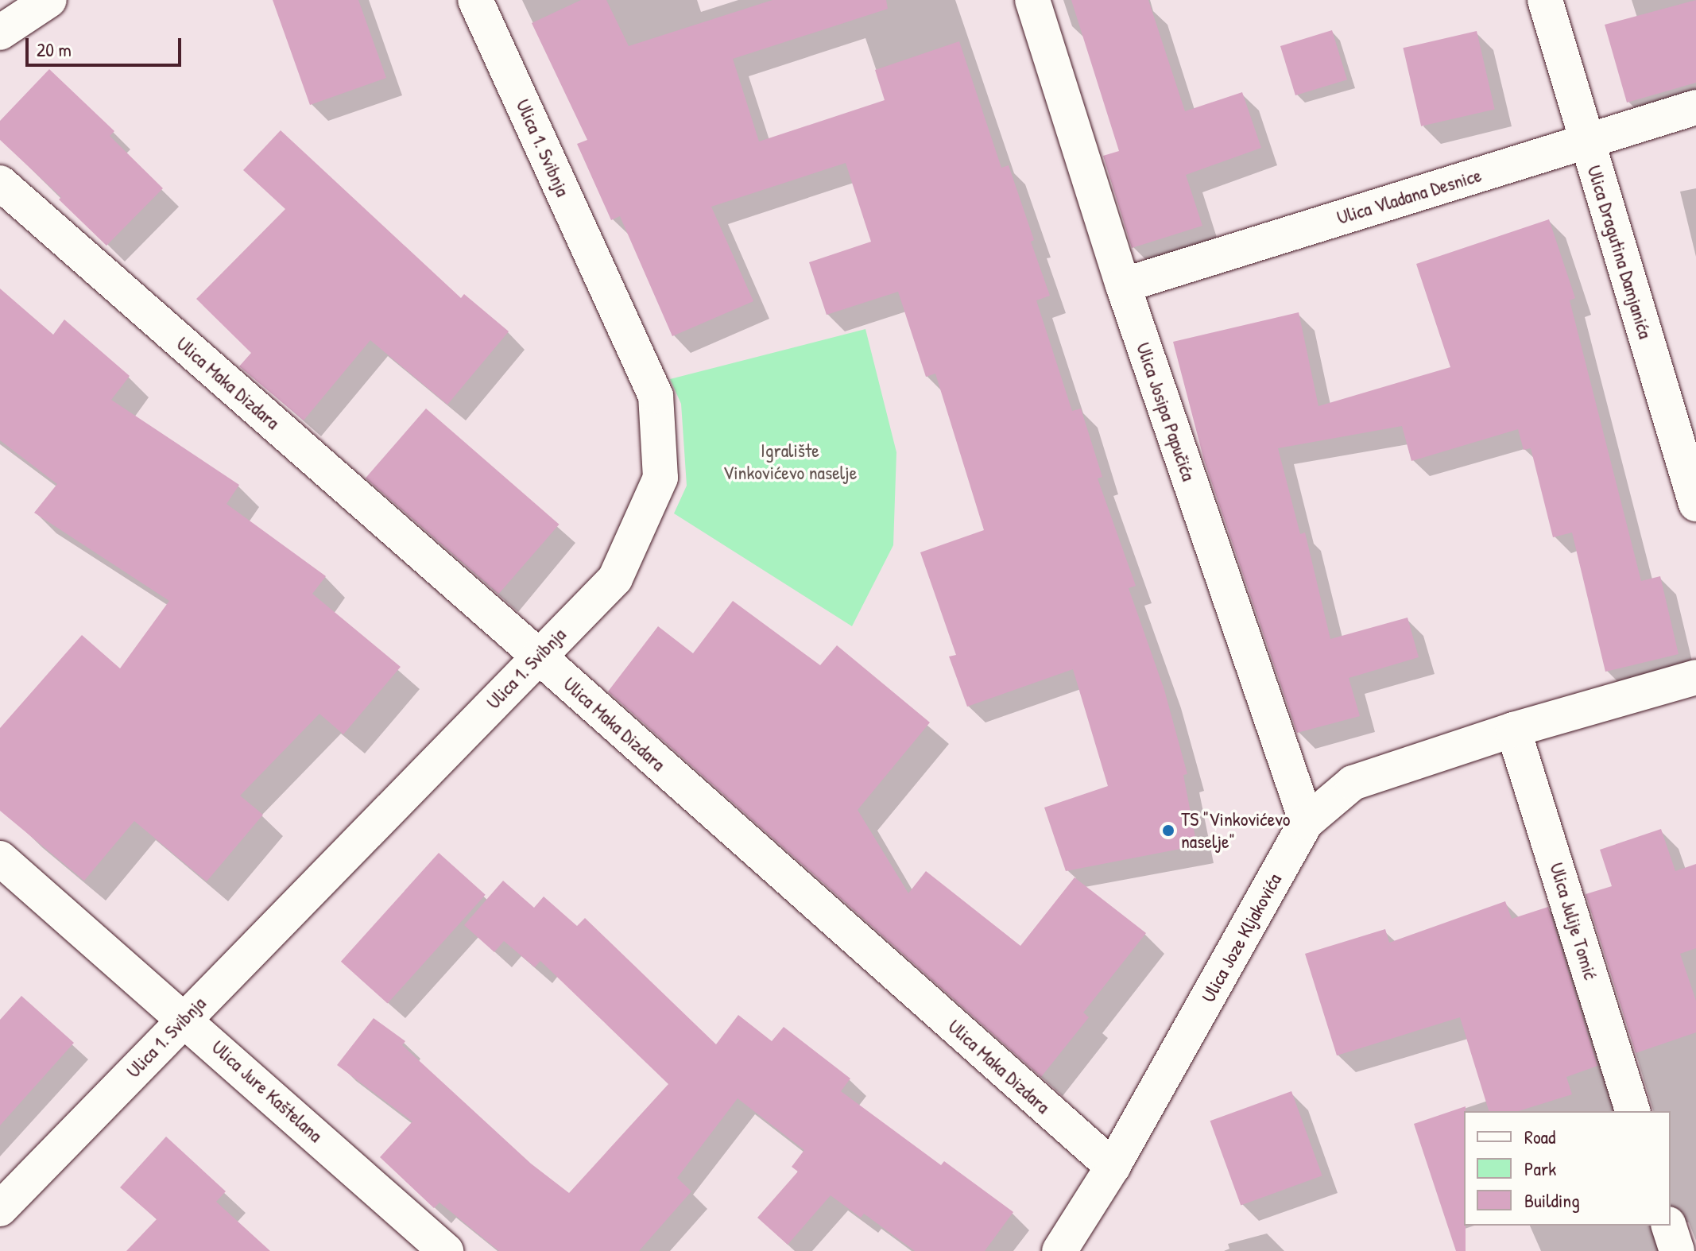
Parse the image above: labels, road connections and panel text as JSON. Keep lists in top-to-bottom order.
{
  "streets": {
    "street": [
      "Ulica 1. Svibnja",
      "Ulica Vladana Desnice",
      "Ulica Dragutina Damjanića",
      "Ulica Maka Dizdara",
      "Ulica Josipa Papučića",
      "Ulica Julije Tomić",
      "Ulica Joze Kljakovića",
      "Ulica Jure Kaštelana"
    ]
  },
  "crossings": [
    ["Ulica 1. Svibnja", "Ulica Maka Dizdara"],
    ["Ulica 1. Svibnja", "Ulica Jure Kaštelana"],
    ["Ulica Vladana Desnice", "Ulica Dragutina Damjanića"],
    ["Ulica Vladana Desnice", "Ulica Josipa Papučića"],
    ["Ulica Maka Dizdara", "Ulica Joze Kljakovića"],
    ["Ulica Josipa Papučića", "Ulica Joze Kljakovića"],
    ["Ulica Julije Tomić", "Ulica Joze Kljakovića"]
  ],
  "parks": ["Igralište Vinkovićevo naselje"],
  "places": ["TS \"Vinkovićevo naselje\""],
  "legend": ["Road", "Park", "Building"],
  "scale_bar": "20 m"
}
